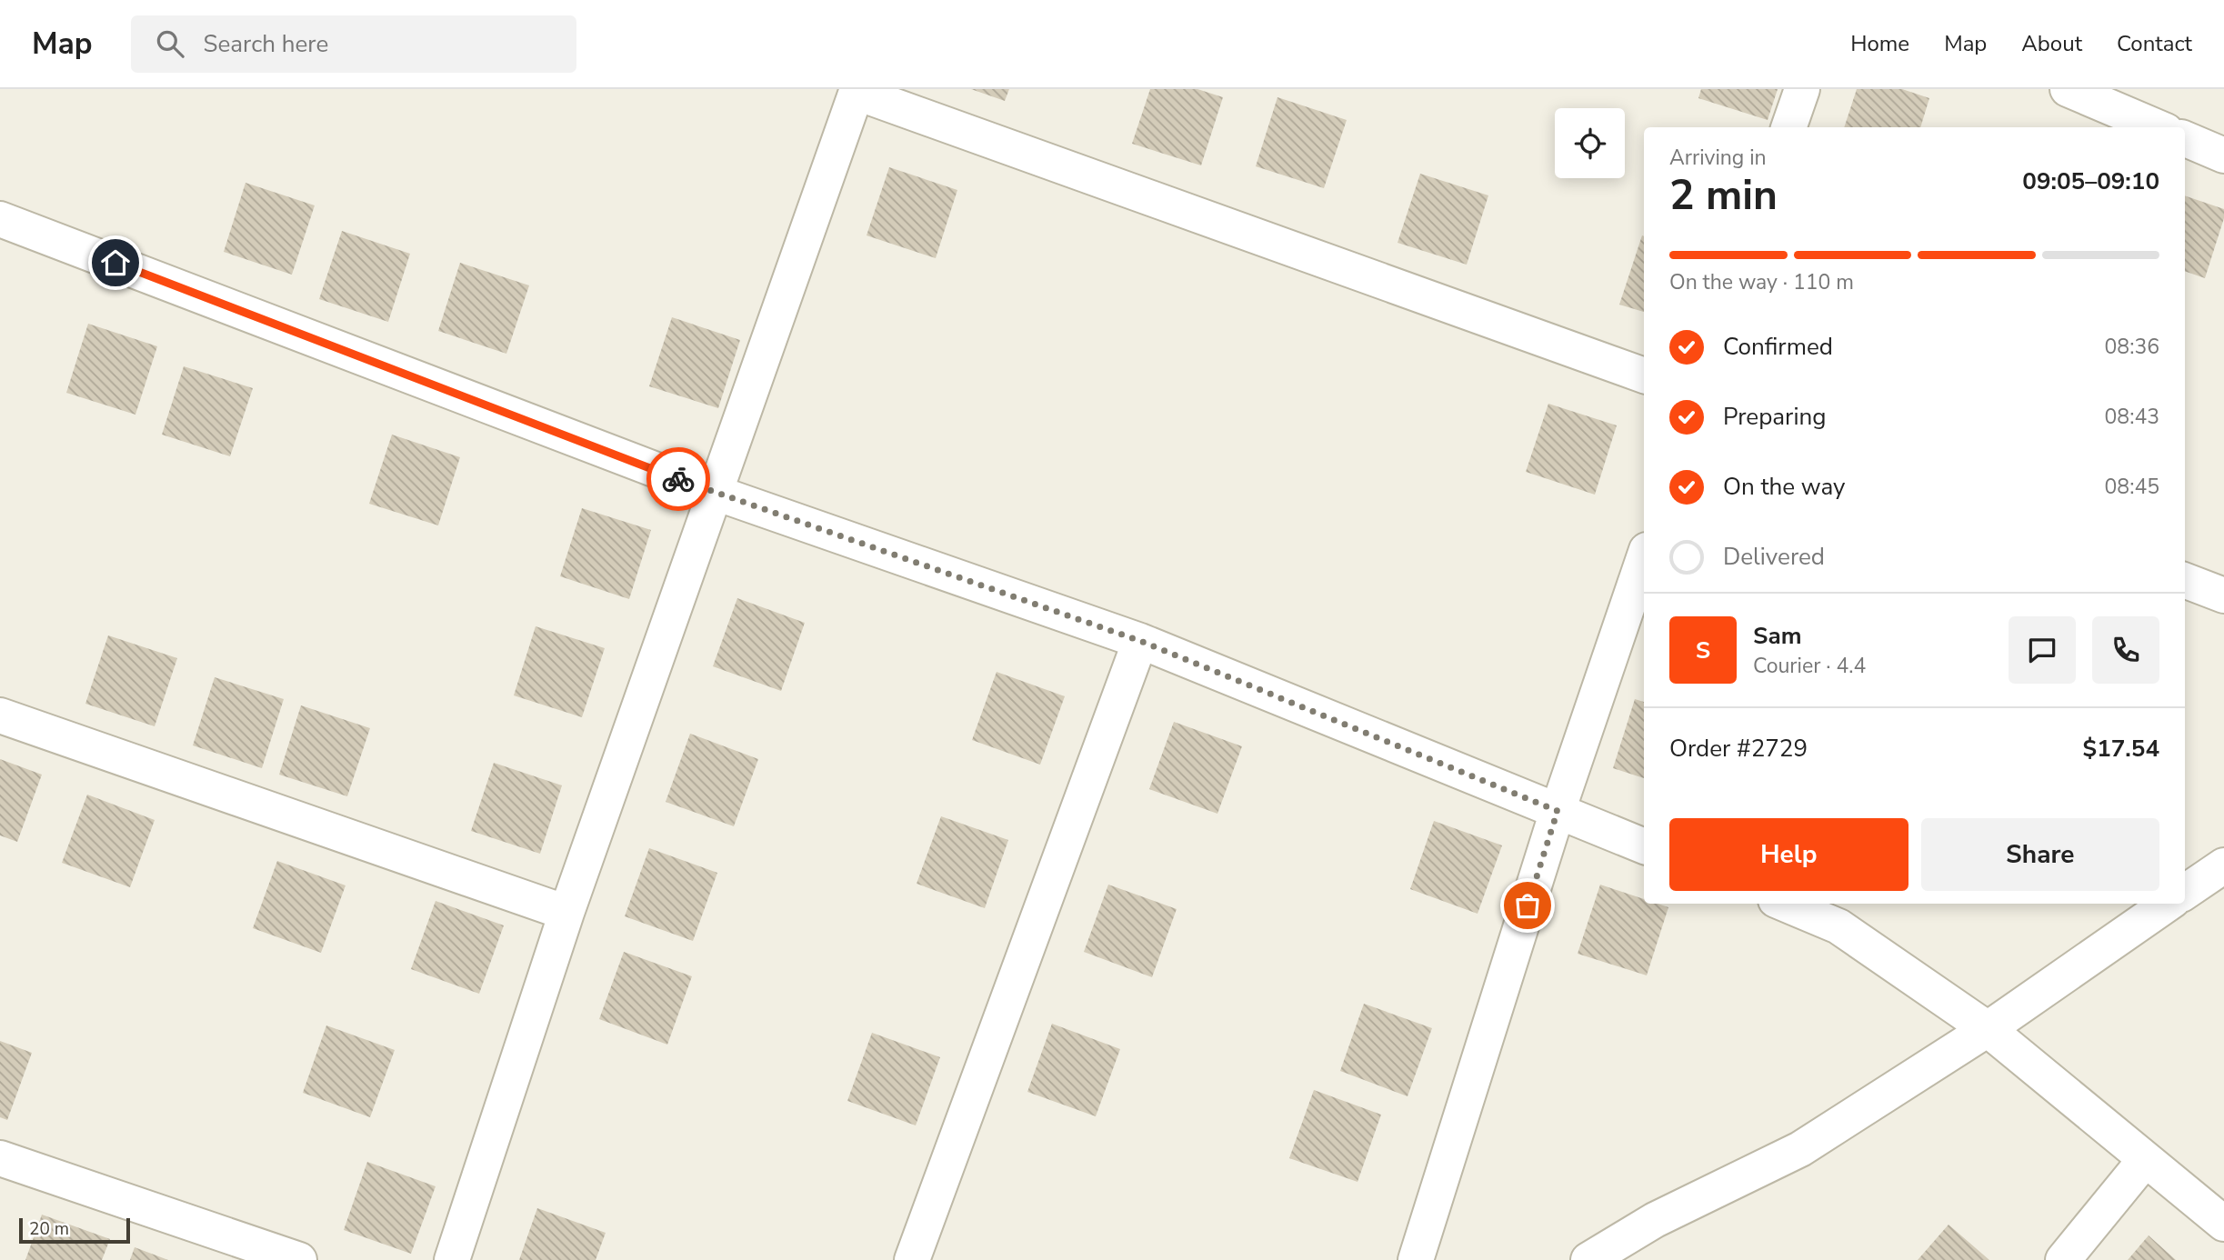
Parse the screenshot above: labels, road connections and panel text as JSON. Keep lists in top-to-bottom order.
{
  "scale_bar": "20 m",
  "page": {
    "header": "Map",
    "search": "Search here",
    "nav": [
      "Home",
      "Map",
      "About",
      "Contact"
    ],
    "heading": ["2 min", "Arriving in", "09:05–09:10"],
    "panel": [
      "Sam",
      "Courier · 4.4",
      "Order #2729",
      "$17.54"
    ],
    "bar": "On the way · 110 m",
    "list": [
      ["Confirmed", "08:36"],
      ["Preparing", "08:43"],
      ["On the way", "08:45"],
      "Delivered"
    ],
    "round": "S",
    "buttons": ["Help", "Share"],
    "scale": "20 m"
  }
}
